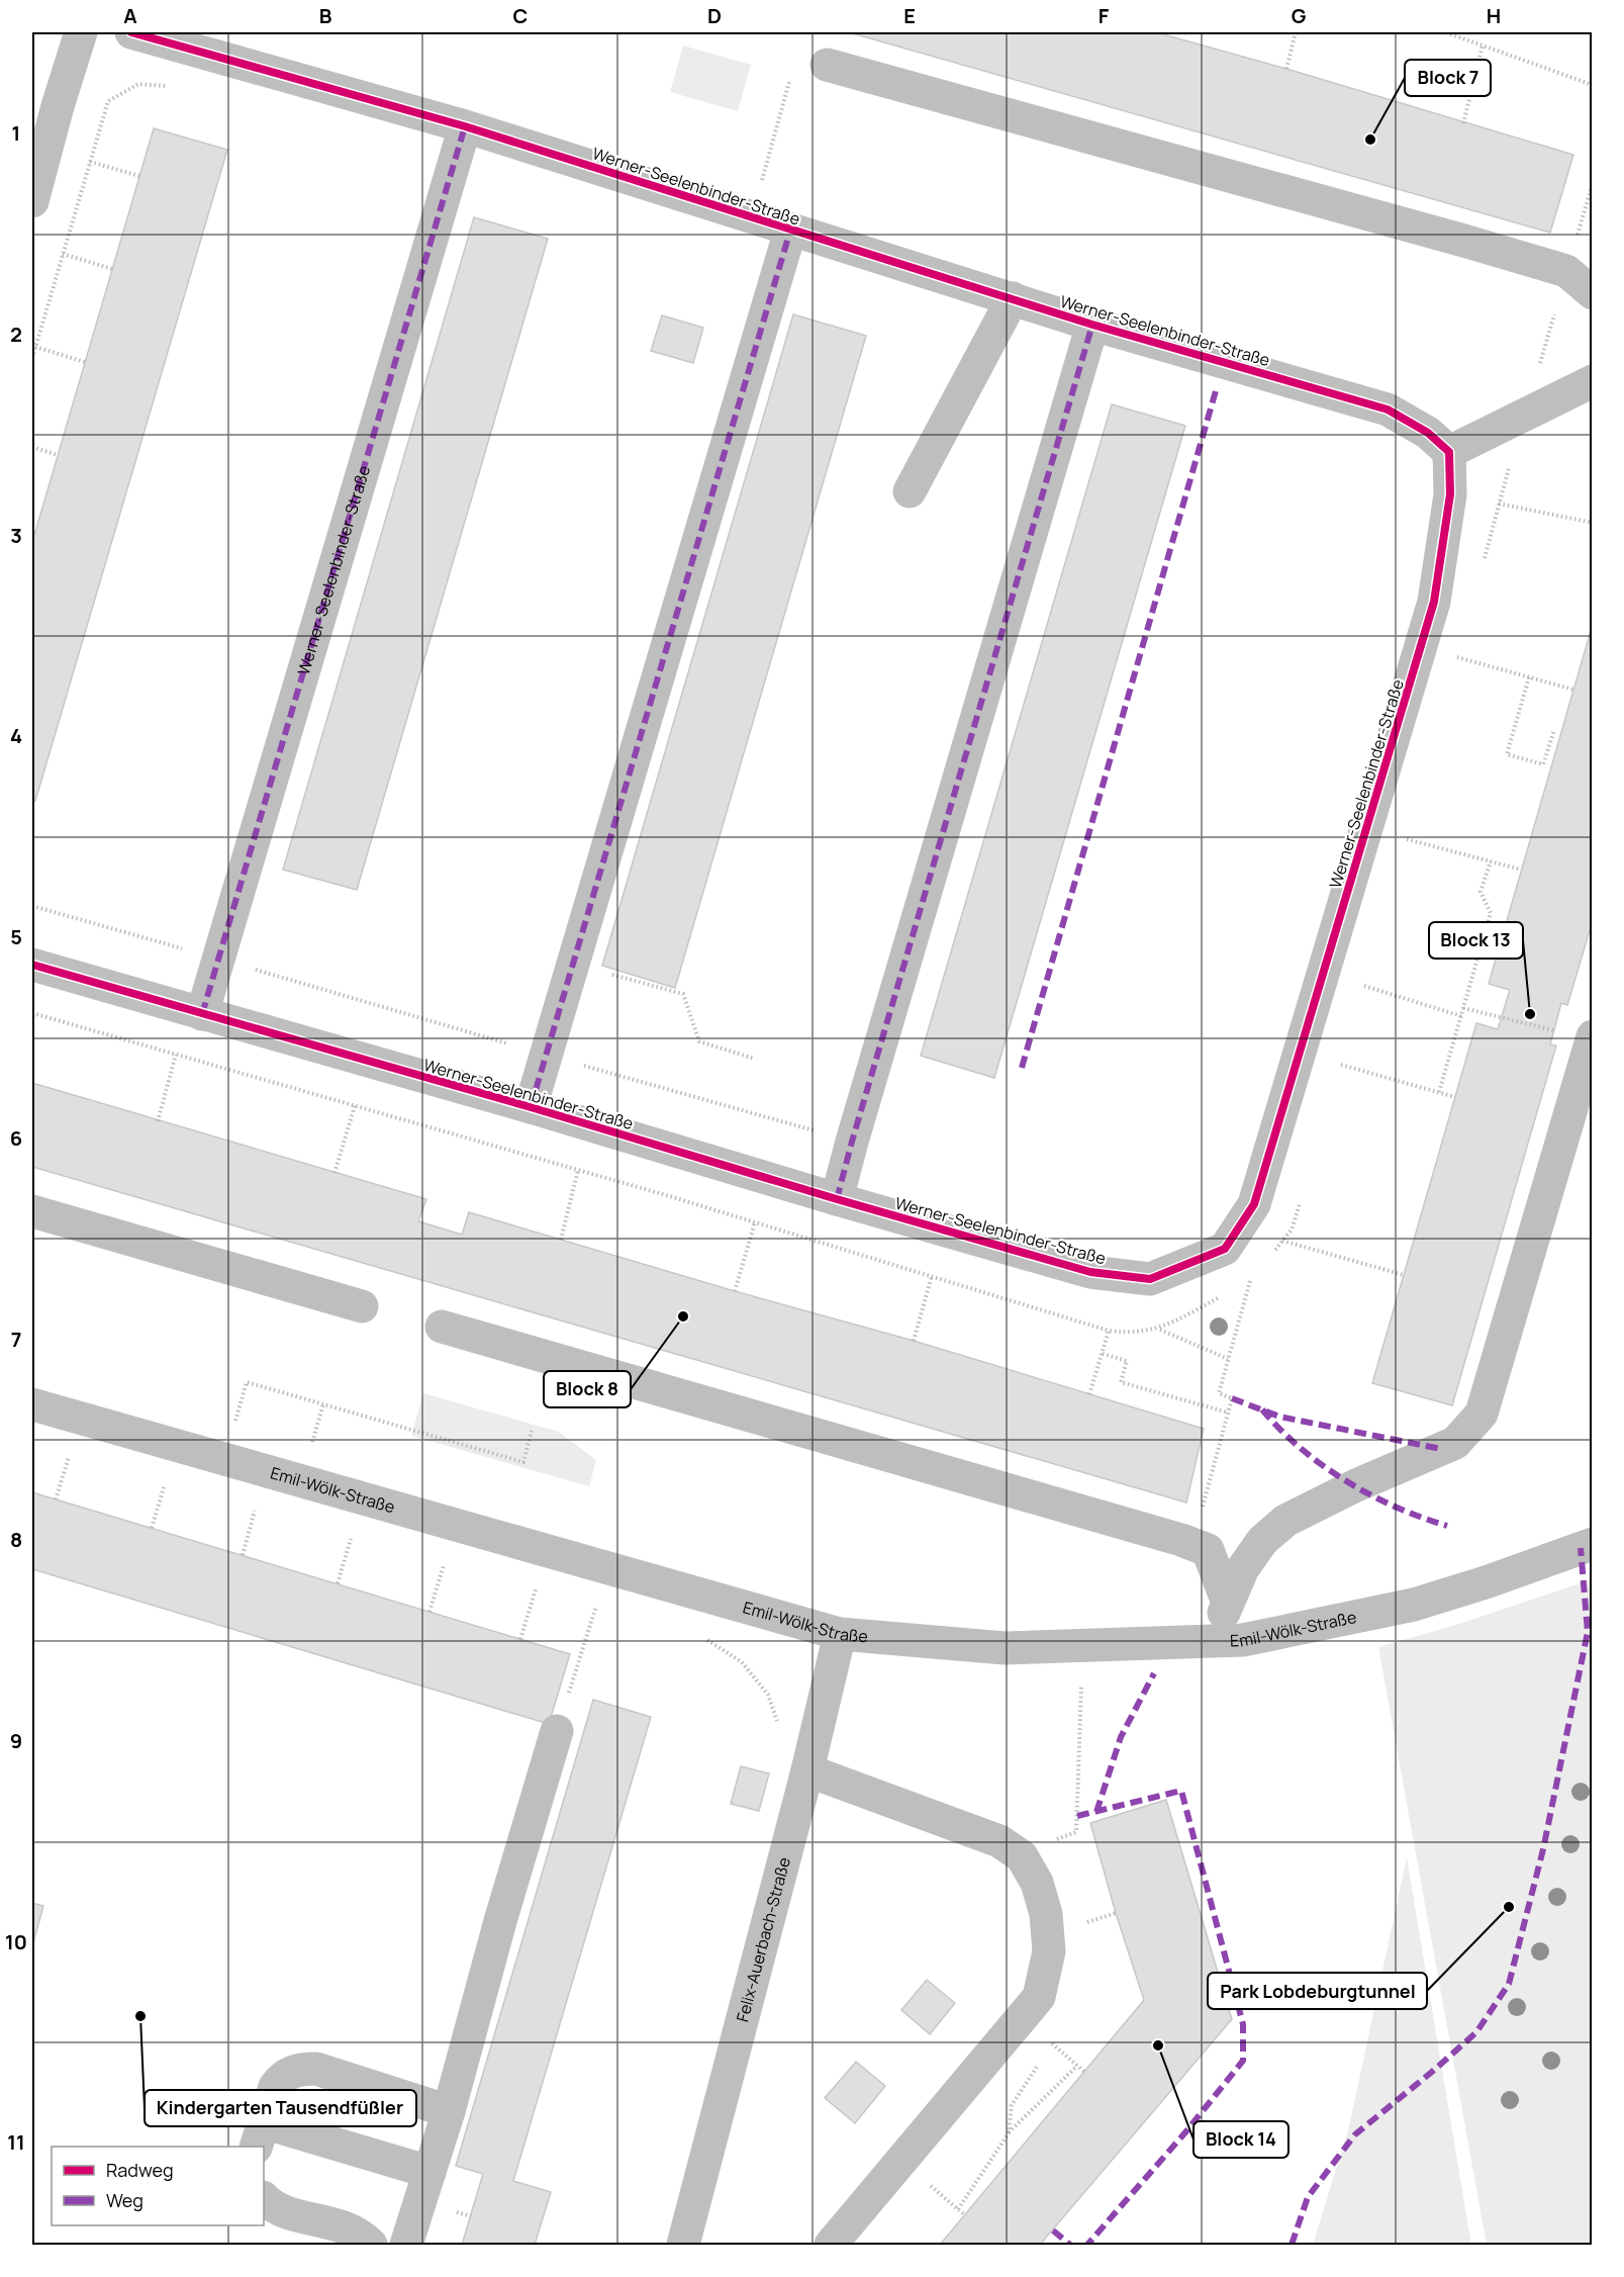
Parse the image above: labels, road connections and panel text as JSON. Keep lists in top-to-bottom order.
{
  "streets": {
    "street": ["Werner-Seelenbinder-Straße", "Emil-Wölk-Straße", "Felix-Auerbach-Straße"]
  },
  "crossings": [
    ["Emil-Wölk-Straße", "Felix-Auerbach-Straße"]
  ],
  "places": [
    "Block 7",
    "Block 13",
    "Block 8",
    "Park Lobdeburgtunnel",
    "Kindergarten Tausendfüßler",
    "Block 14"
  ],
  "legend": ["Radweg", "Weg"],
  "grid": {
    "columns": [
      "A",
      "B",
      "C",
      "D",
      "E",
      "F",
      "G",
      "H"
    ],
    "rows": [
      "1",
      "2",
      "3",
      "4",
      "5",
      "6",
      "7",
      "8",
      "9",
      "10",
      "11"
    ]
  }
}
